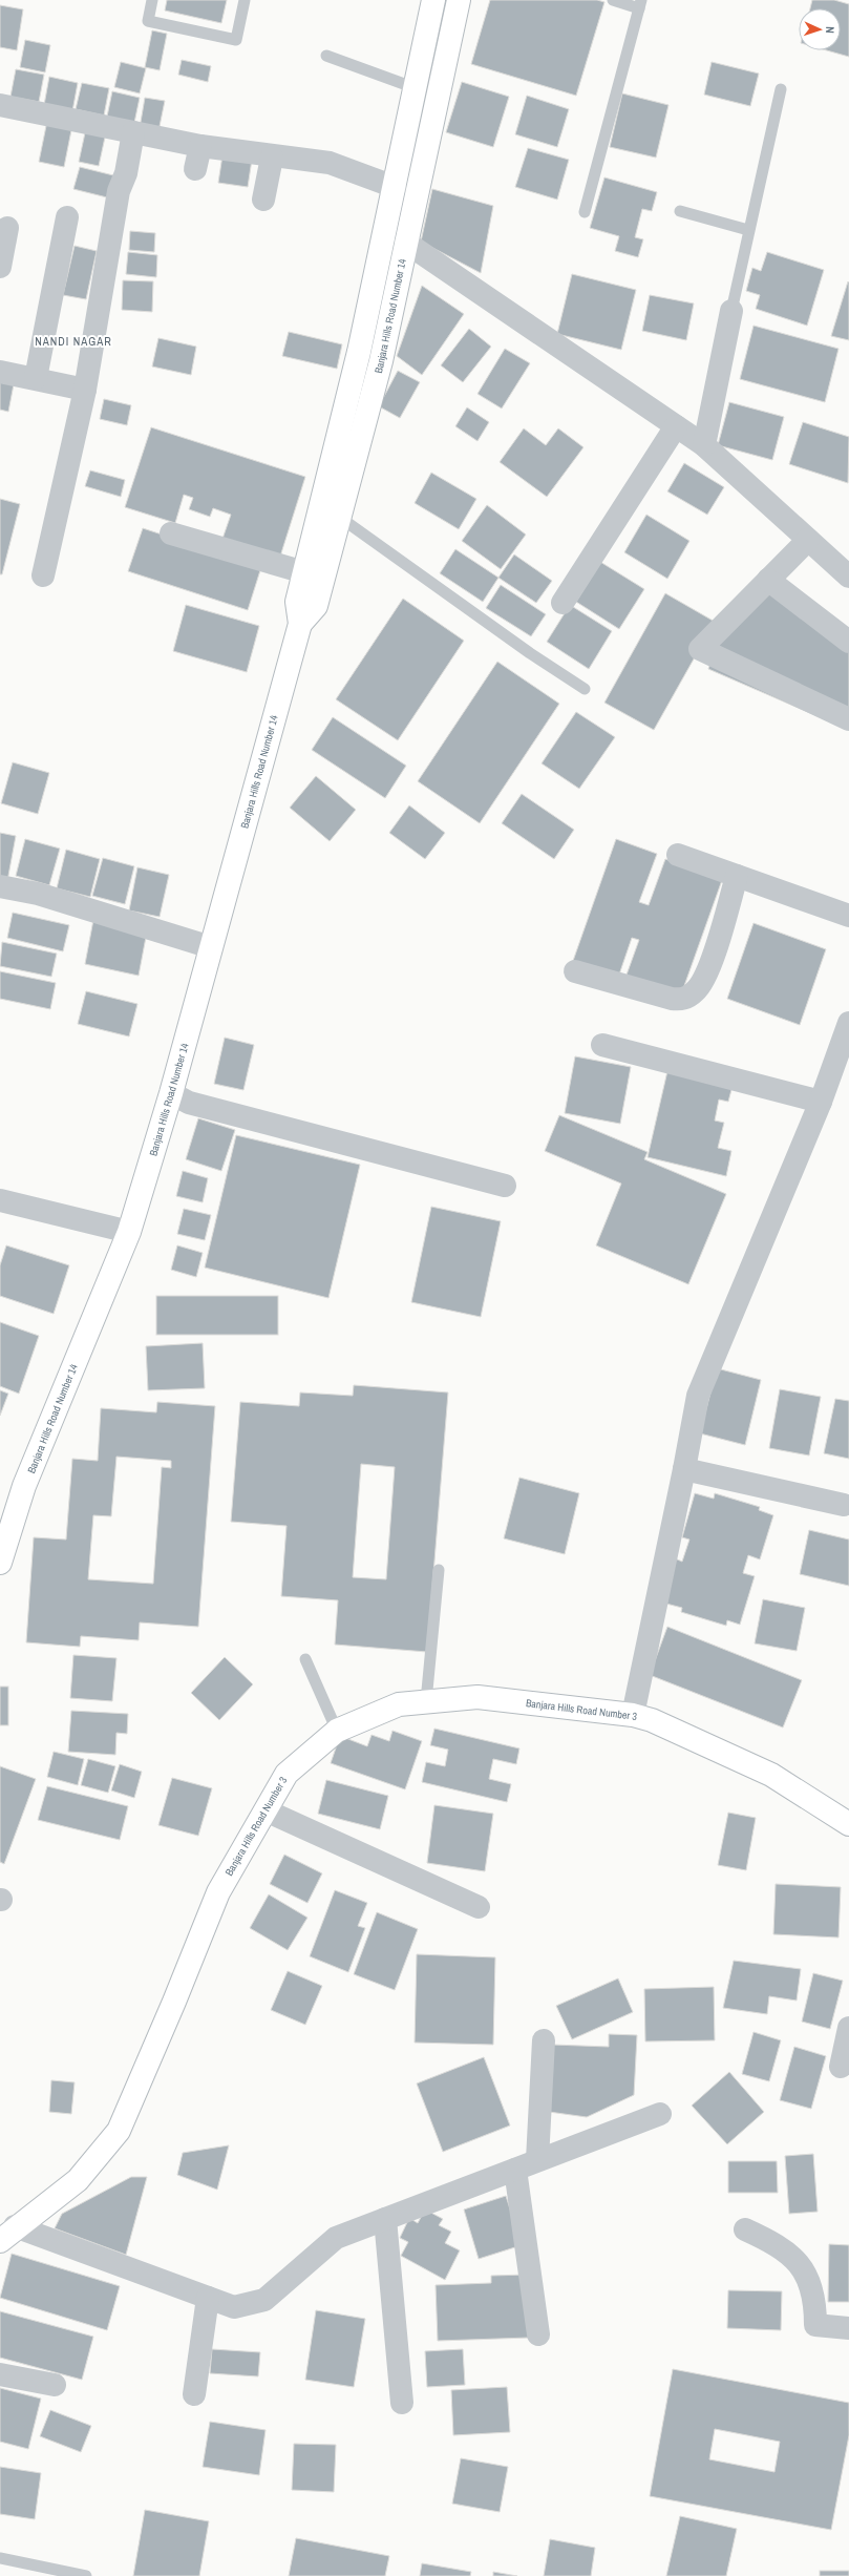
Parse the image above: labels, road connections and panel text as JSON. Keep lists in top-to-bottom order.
{
  "streets": {
    "street": ["Banjara Hills Road Number 14", "Banjara Hills Road Number 3"]
  },
  "districts": ["NANDI NAGAR"],
  "north": "right"
}
